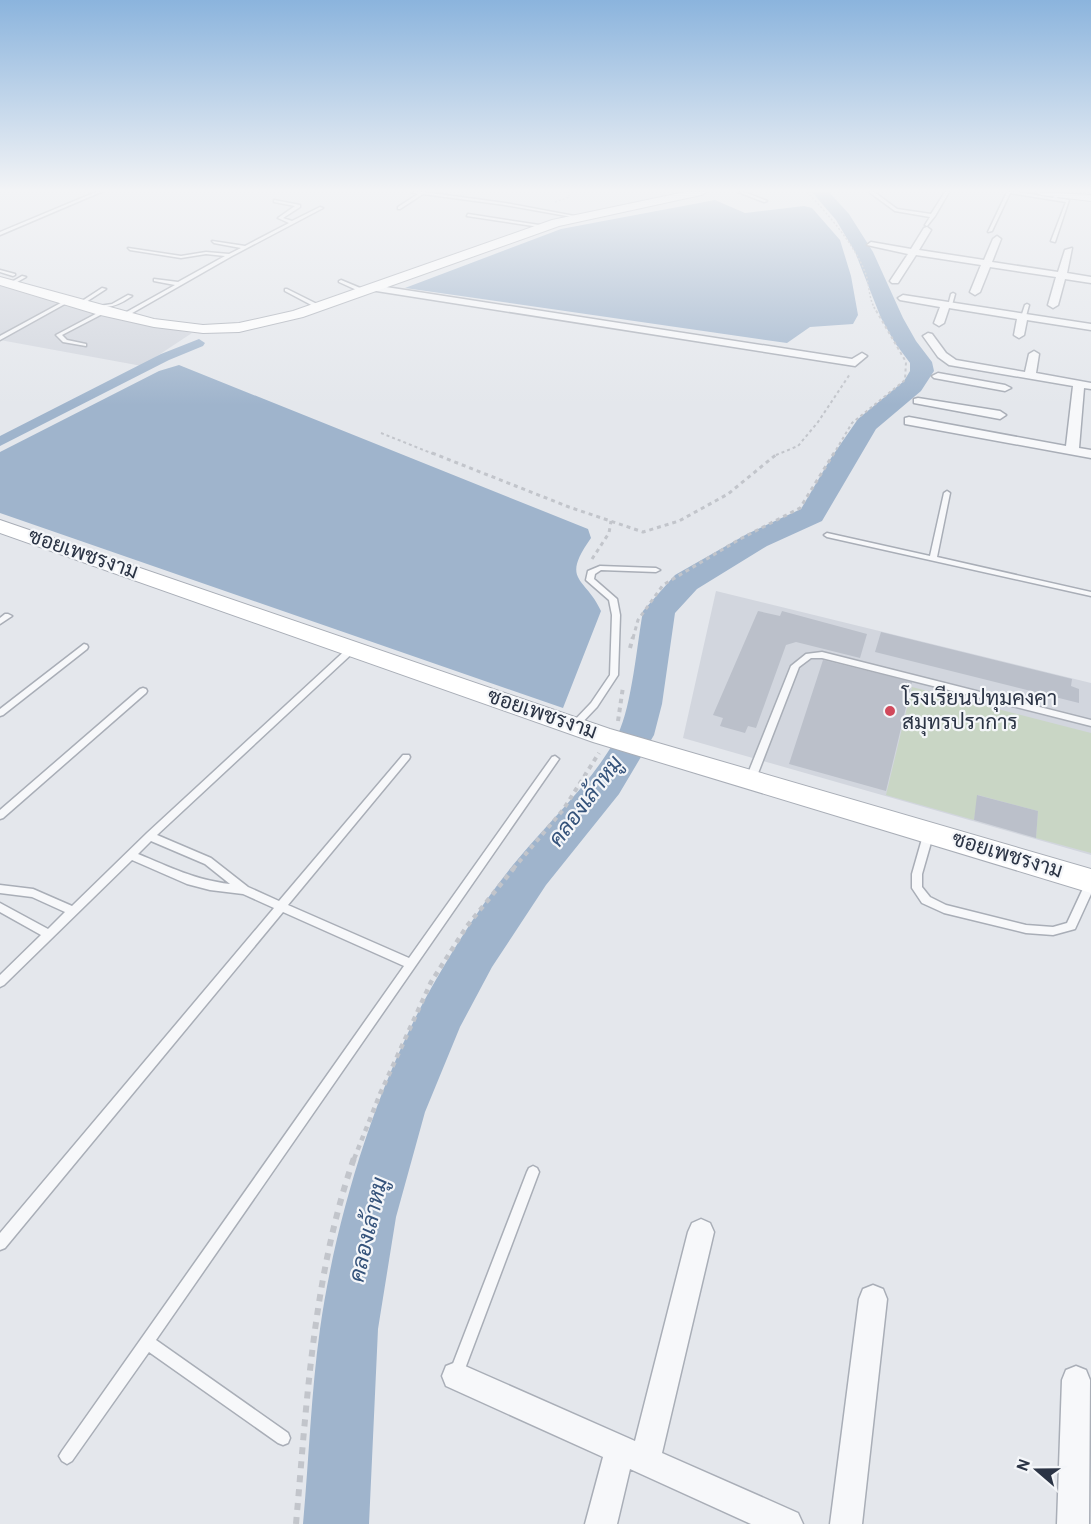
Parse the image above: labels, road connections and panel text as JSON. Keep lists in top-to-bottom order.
{
  "streets": {
    "street": ["ซอยเพชรงาม"]
  },
  "water": ["คลองเล้าหมู"],
  "places": ["โรงเรียนปทุมคงคา สมุทรปราการ"],
  "north": "left"
}
